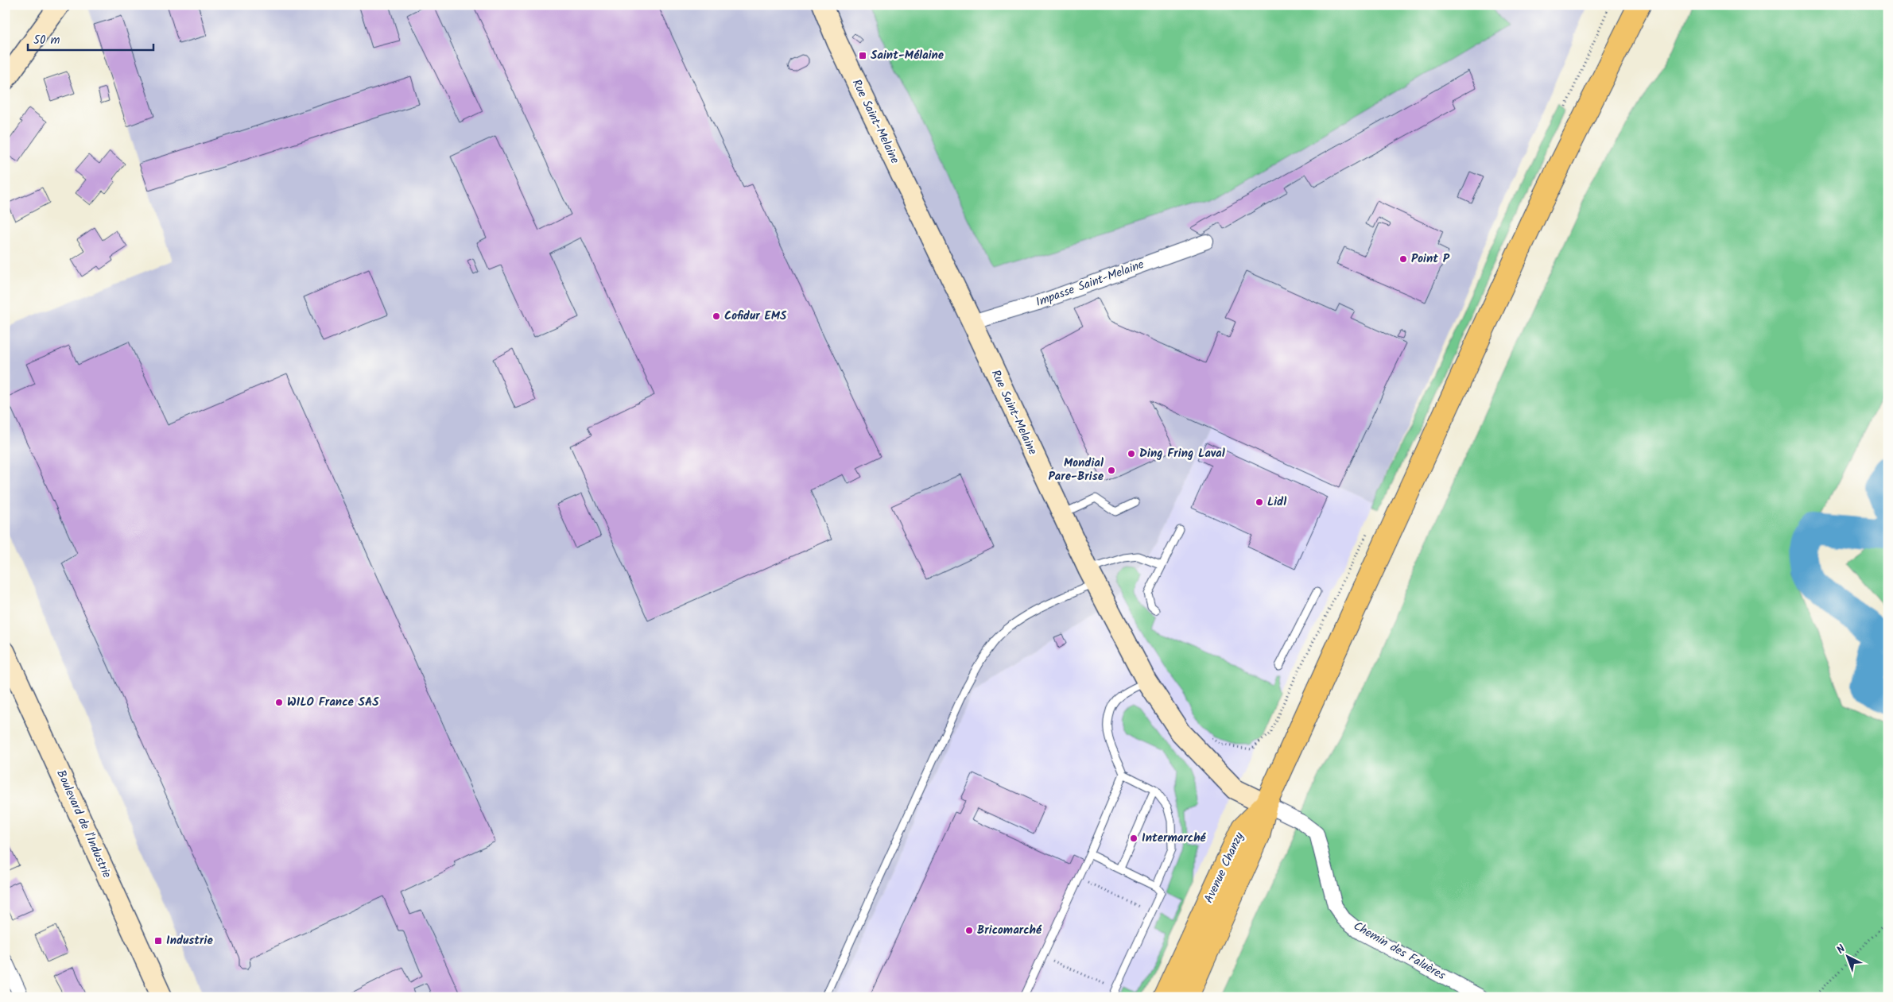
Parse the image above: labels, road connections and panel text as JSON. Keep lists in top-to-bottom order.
{
  "streets": {
    "main road": ["Rue Saint-Melaine", "Boulevard de l'Industrie", "Avenue Chanzy"],
    "street": ["Impasse Saint-Melaine", "Chemin des Faluères"]
  },
  "crossings": [
    ["Rue Saint-Melaine", "Impasse Saint-Melaine"],
    ["Rue Saint-Melaine", "Avenue Chanzy"],
    ["Rue Saint-Melaine", "Chemin des Faluères"],
    ["Avenue Chanzy", "Chemin des Faluères"]
  ],
  "places": {
    "transit": ["Saint-Mélaine", "Industrie"],
    "other": [
      "Point P",
      "Cofidur EMS",
      "Ding Fring Laval",
      "Mondial Pare-Brise",
      "Lidl",
      "WILO France SAS",
      "Intermarché",
      "Bricomarché"
    ]
  },
  "scale_bar": "50 m",
  "north": "top left"
}
